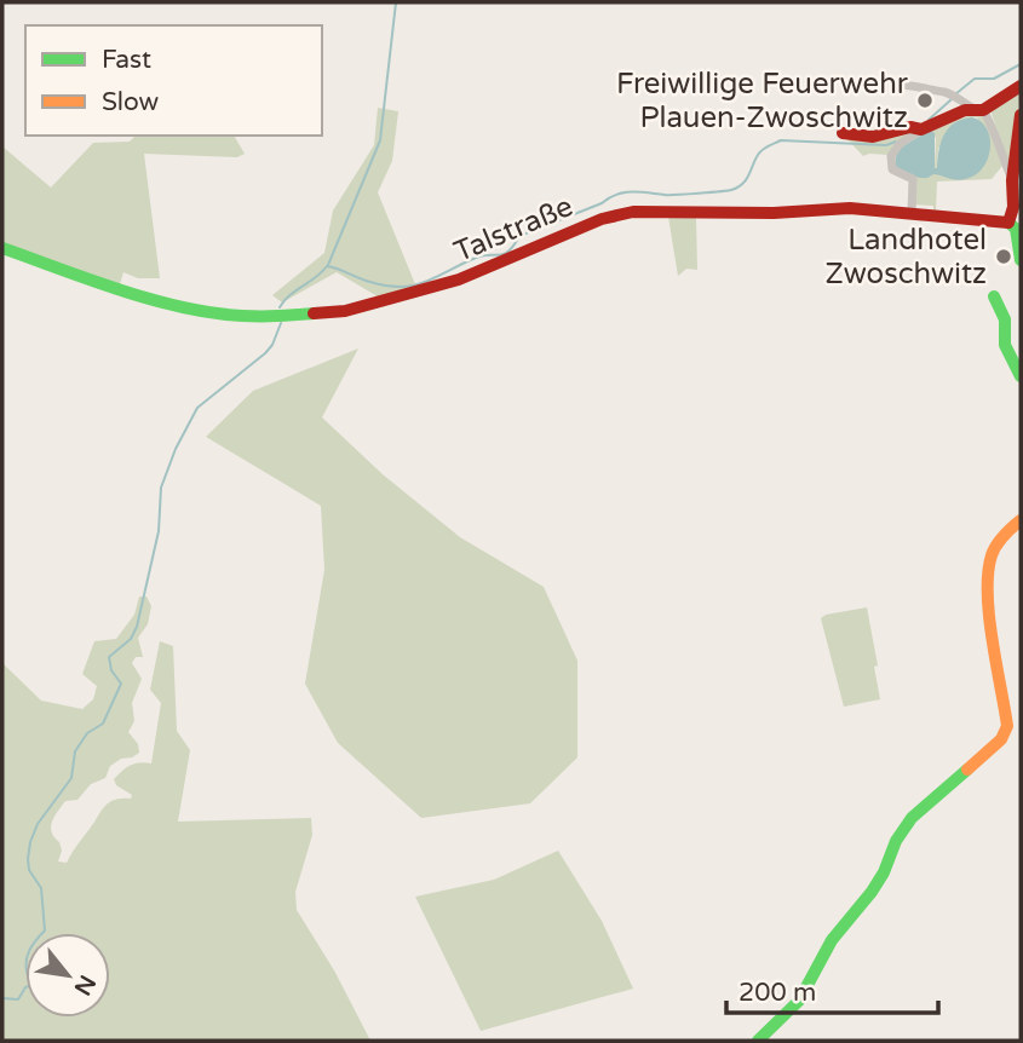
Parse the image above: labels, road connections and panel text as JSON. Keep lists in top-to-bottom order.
{
  "streets": {
    "street": ["Talstraße"]
  },
  "places": ["Freiwillige Feuerwehr Plauen-Zwoschwitz", "Landhotel Zwoschwitz"],
  "legend": ["Fast", "Slow"],
  "scale_bar": "200 m",
  "north": "bottom right"
}
